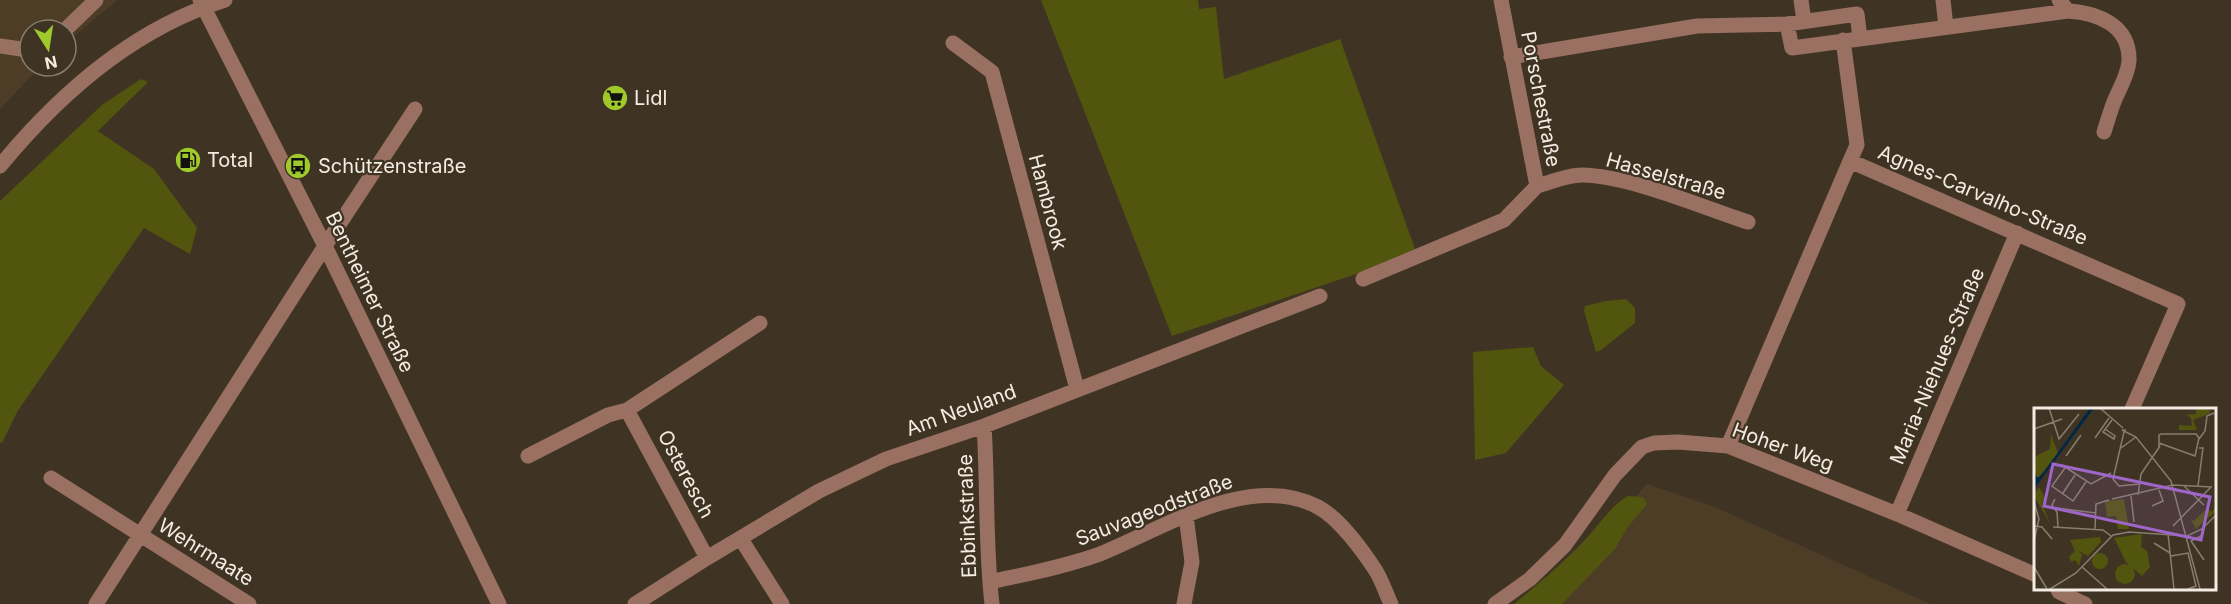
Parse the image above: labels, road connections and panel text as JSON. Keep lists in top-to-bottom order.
{
  "streets": {
    "street": [
      "Porschestraße",
      "Hasselstraße",
      "Agnes-Carvalho-Straße",
      "Hambrook",
      "Bentheimer Straße",
      "Maria-Niehues-Straße",
      "Am Neuland",
      "Hoher Weg",
      "Osteresch",
      "Sauvageodstraße",
      "Ebbinkstraße",
      "Wehrmaate"
    ]
  },
  "crossings": [
    ["Porschestraße", "Hasselstraße"],
    ["Agnes-Carvalho-Straße", "Maria-Niehues-Straße"],
    ["Agnes-Carvalho-Straße", "Hoher Weg"],
    ["Hambrook", "Am Neuland"],
    ["Maria-Niehues-Straße", "Hoher Weg"],
    ["Am Neuland", "Osteresch"],
    ["Am Neuland", "Ebbinkstraße"],
    ["Sauvageodstraße", "Ebbinkstraße"]
  ],
  "places": {
    "supermarket": ["Lidl"],
    "fuel station": ["Total"],
    "bus stop": ["Schützenstraße"]
  },
  "north": "bottom"
}
